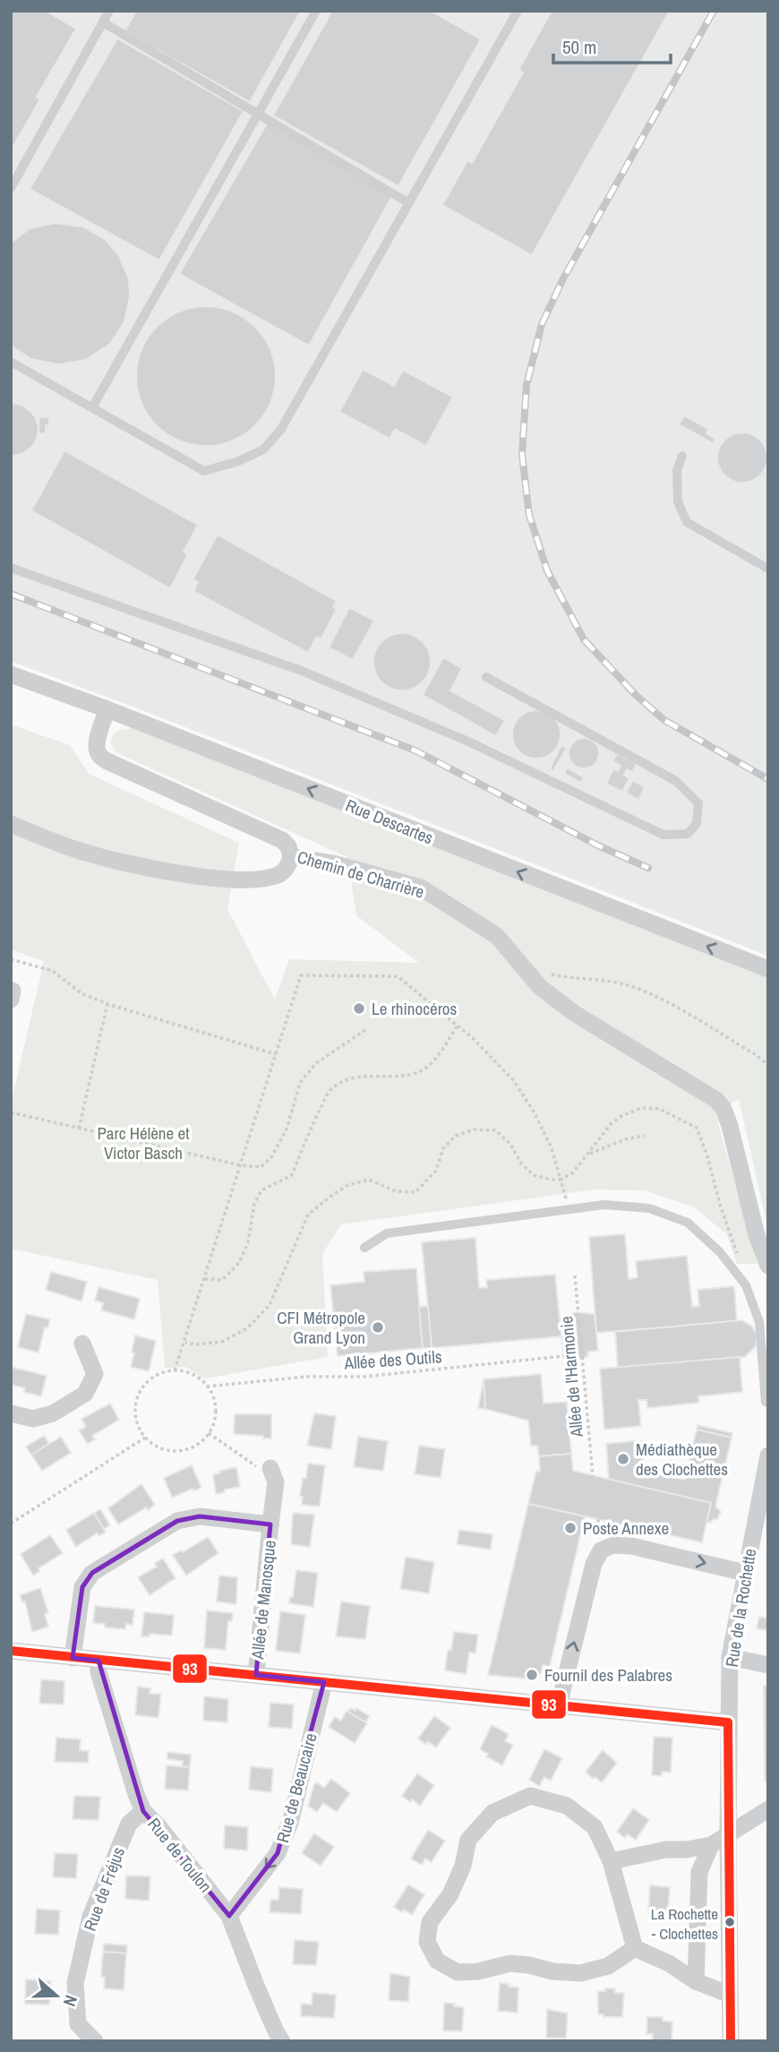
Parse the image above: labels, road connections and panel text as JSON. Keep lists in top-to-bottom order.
{
  "streets": {
    "street": [
      "Rue Descartes",
      "Chemin de Charrière",
      "Allée de Manosque",
      "Rue de la Rochette",
      "Rue de Beaucaire",
      "Rue de Toulon",
      "Rue de Fréjus"
    ],
    "path": ["Allée des Outils", "Allée de l'Harmonie"]
  },
  "crossings": [
    ["Rue Descartes", "Chemin de Charrière"],
    ["Allée des Outils", "Allée de l'Harmonie"],
    ["Rue de Beaucaire", "Rue de Toulon"],
    ["Rue de Toulon", "Rue de Fréjus"]
  ],
  "one_way": ["Rue de Beaucaire"],
  "parks": ["Parc Hélène et Victor Basch"],
  "places": [
    "Le rhinocéros",
    "CFI Métropole Grand Lyon",
    "Médiathèque des Clochettes",
    "Poste Annexe",
    "Fournil des Palabres",
    "La Rochette - Clochettes"
  ],
  "lines": ["transit line 93"],
  "scale_bar": "50 m",
  "north": "right"
}
